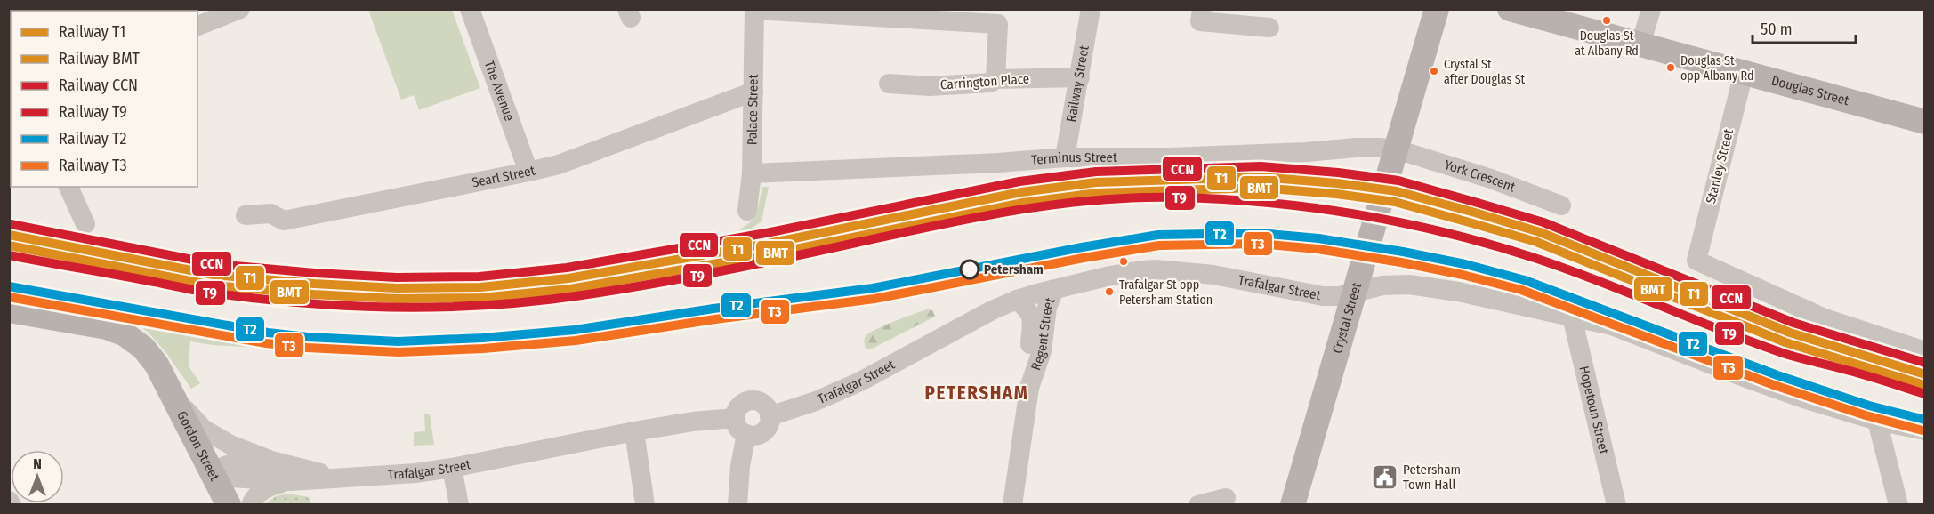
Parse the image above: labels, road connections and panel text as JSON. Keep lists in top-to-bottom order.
{
  "streets": {
    "main road": ["Douglas Street", "Crystal Street", "Gordon Street"],
    "street": [
      "Carrington Place",
      "Railway Street",
      "The Avenue",
      "Palace Street",
      "Terminus Street",
      "Stanley Street",
      "York Crescent",
      "Searl Street",
      "Trafalgar Street",
      "Regent Street",
      "Hopetoun Street"
    ]
  },
  "crossings": [
    ["Carrington Place", "Railway Street"],
    ["Railway Street", "Terminus Street"],
    ["The Avenue", "Searl Street"],
    ["Douglas Street", "Stanley Street"],
    ["Palace Street", "Terminus Street"],
    ["Palace Street", "Searl Street"],
    ["Terminus Street", "York Crescent"],
    ["Terminus Street", "Crystal Street"],
    ["York Crescent", "Crystal Street"],
    ["Trafalgar Street", "Crystal Street"],
    ["Trafalgar Street", "Regent Street"],
    ["Trafalgar Street", "Hopetoun Street"],
    ["Trafalgar Street", "Gordon Street"]
  ],
  "districts": ["PETERSHAM"],
  "places": {
    "other": [
      "Douglas St at Albany Rd",
      "Douglas St opp Albany Rd",
      "Crystal St after Douglas St",
      "Petersham",
      "Trafalgar St opp Petersham Station"
    ],
    "public building": ["Petersham Town Hall"]
  },
  "lines": [
    "rail line CCN",
    "rail line T1",
    "rail line BMT",
    "rail line T9",
    "rail line T2",
    "rail line T3"
  ],
  "legend": [
    "Railway T1",
    "Railway BMT",
    "Railway CCN",
    "Railway T9",
    "Railway T2",
    "Railway T3"
  ],
  "scale_bar": "50 m",
  "north": "top"
}
